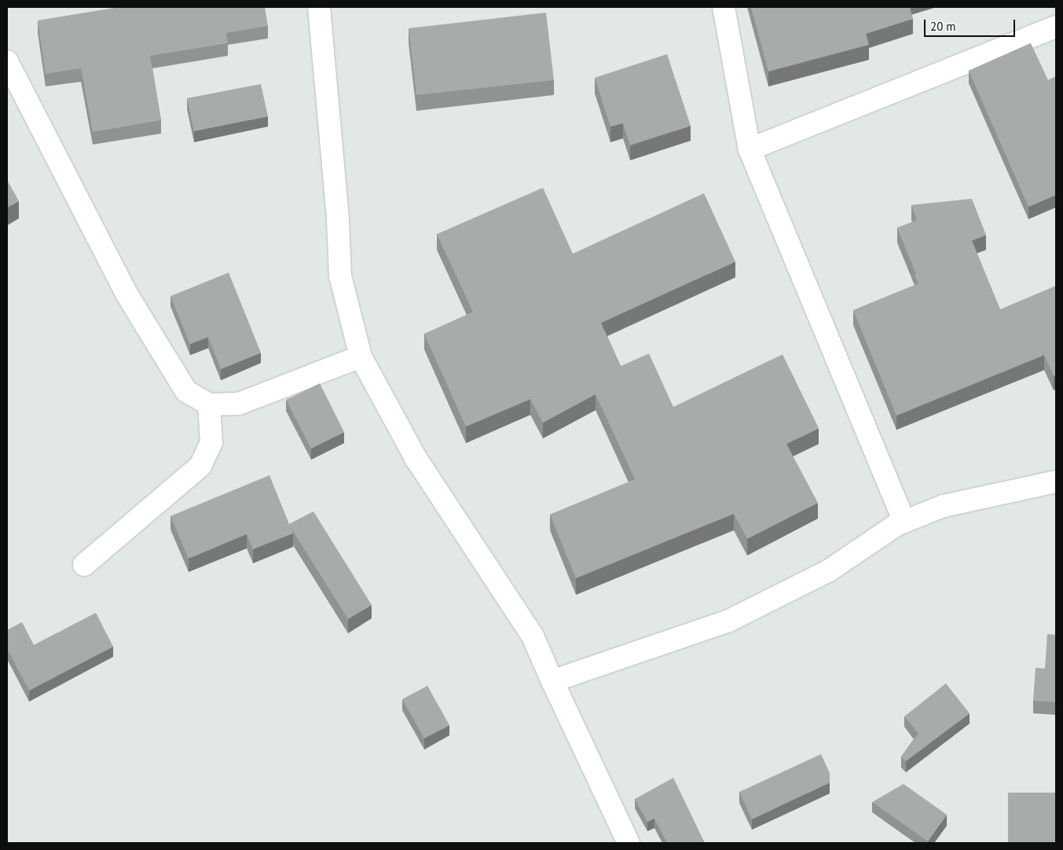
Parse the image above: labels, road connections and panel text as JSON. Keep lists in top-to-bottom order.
{
  "scale_bar": "20 m"
}
